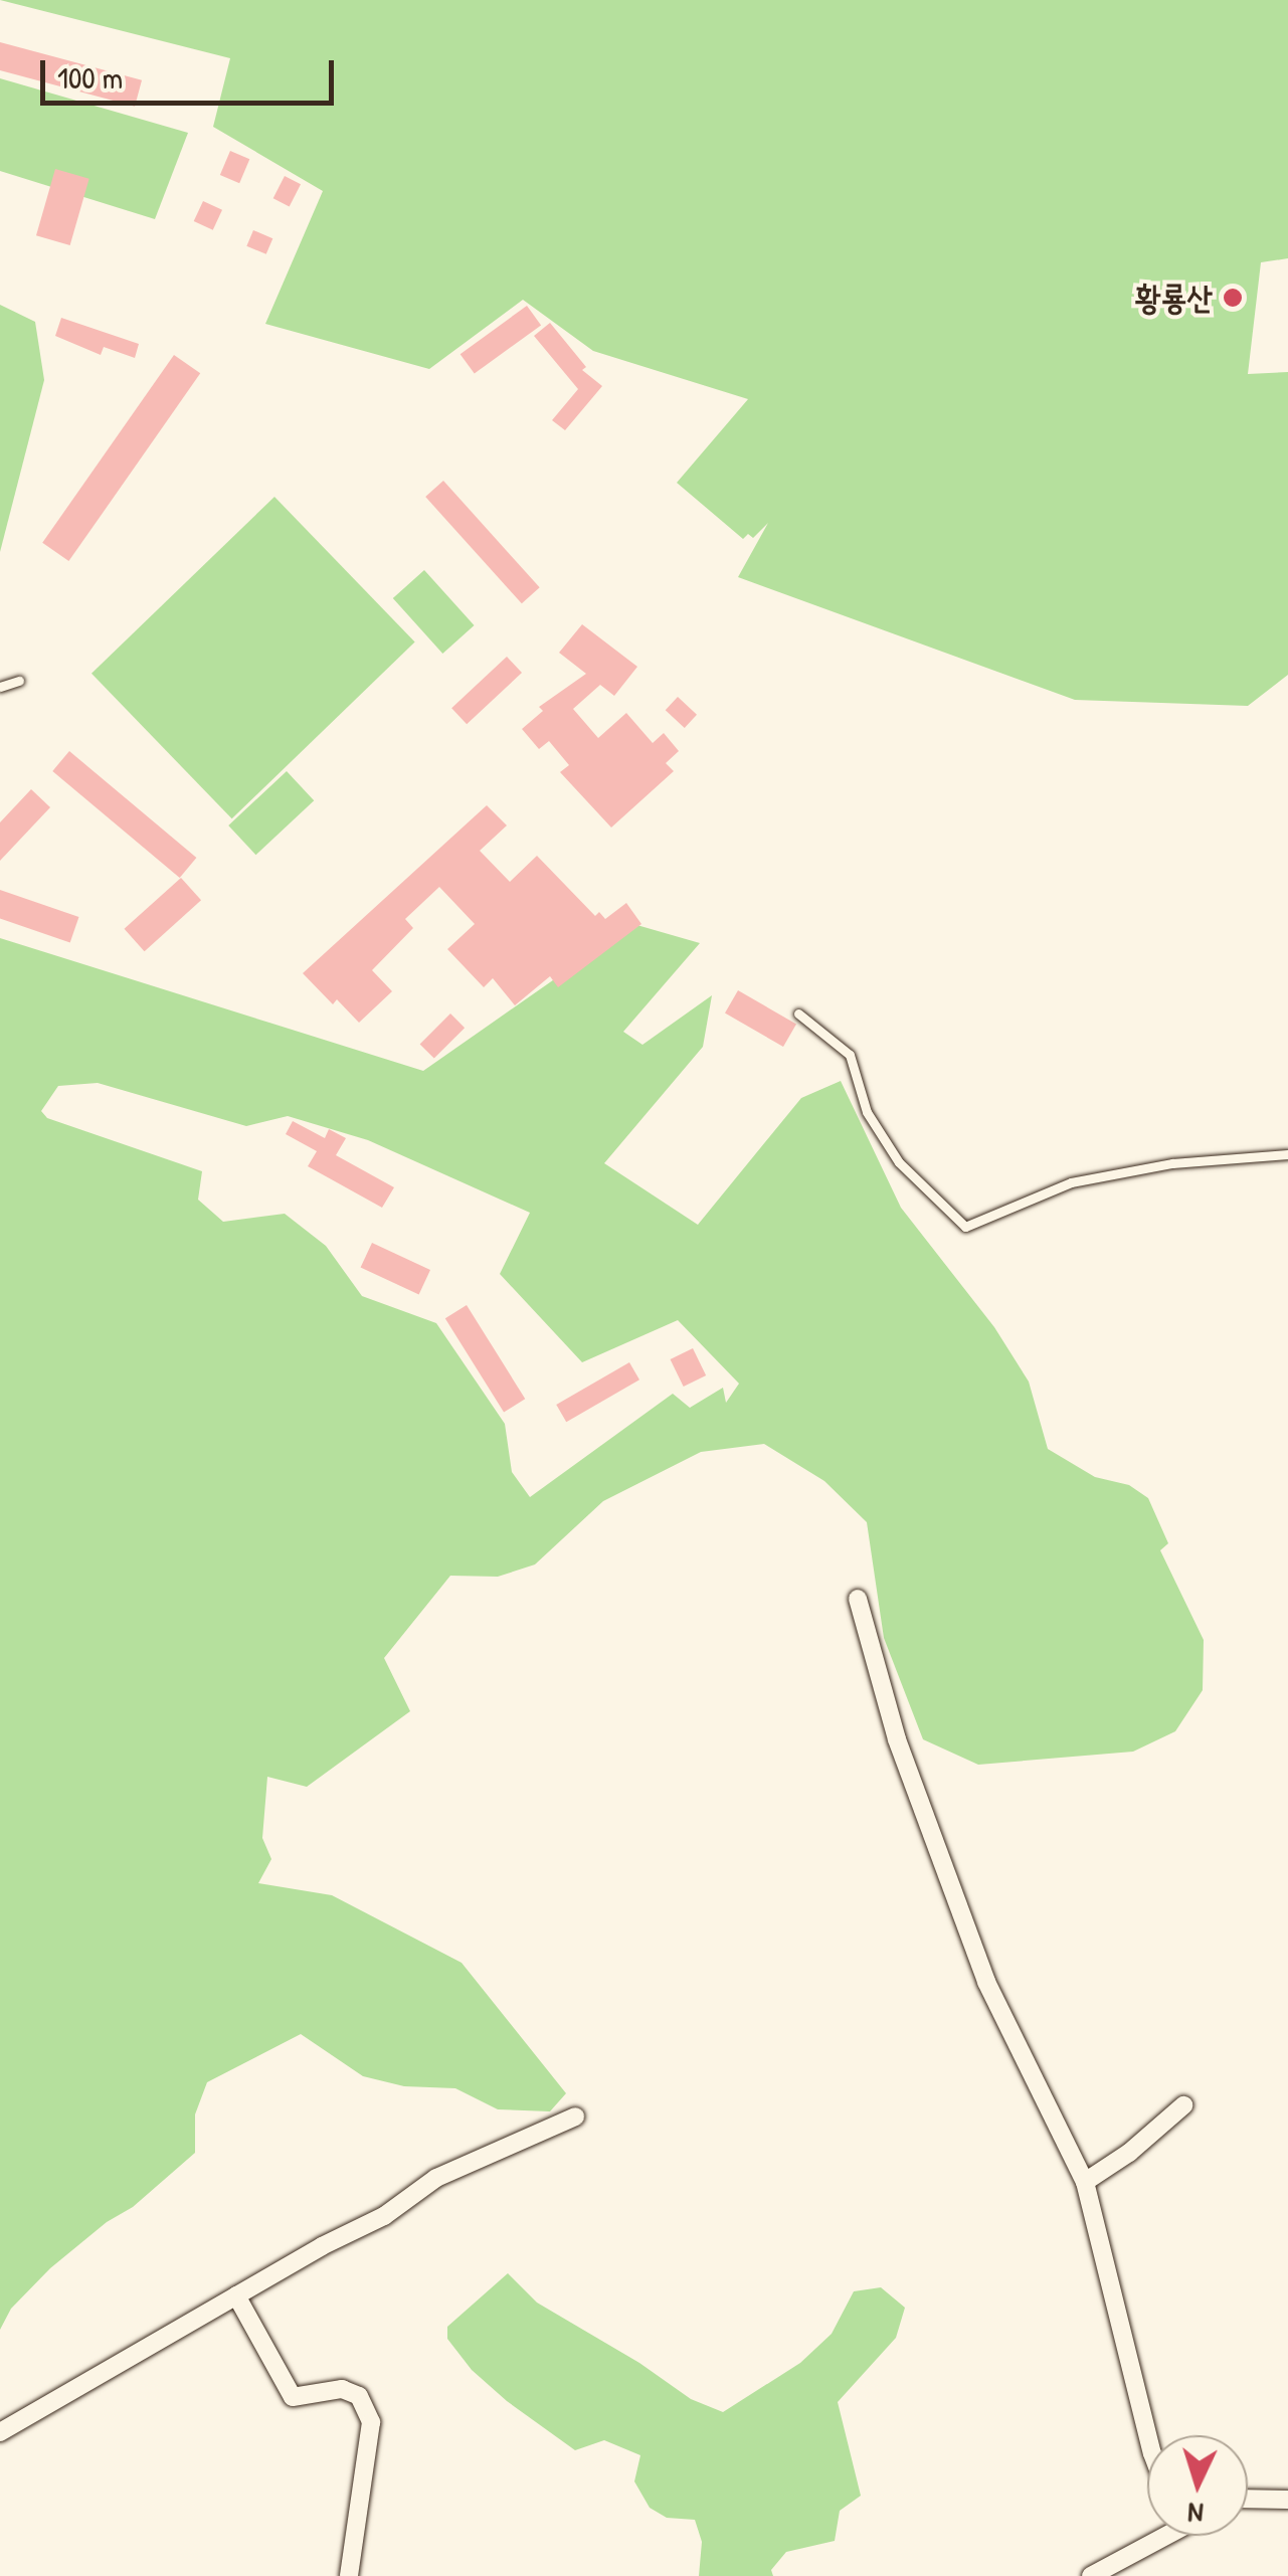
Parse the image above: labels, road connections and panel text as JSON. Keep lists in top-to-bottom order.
{
  "places": ["황룡산"],
  "scale_bar": "100 m",
  "north": "bottom"
}
